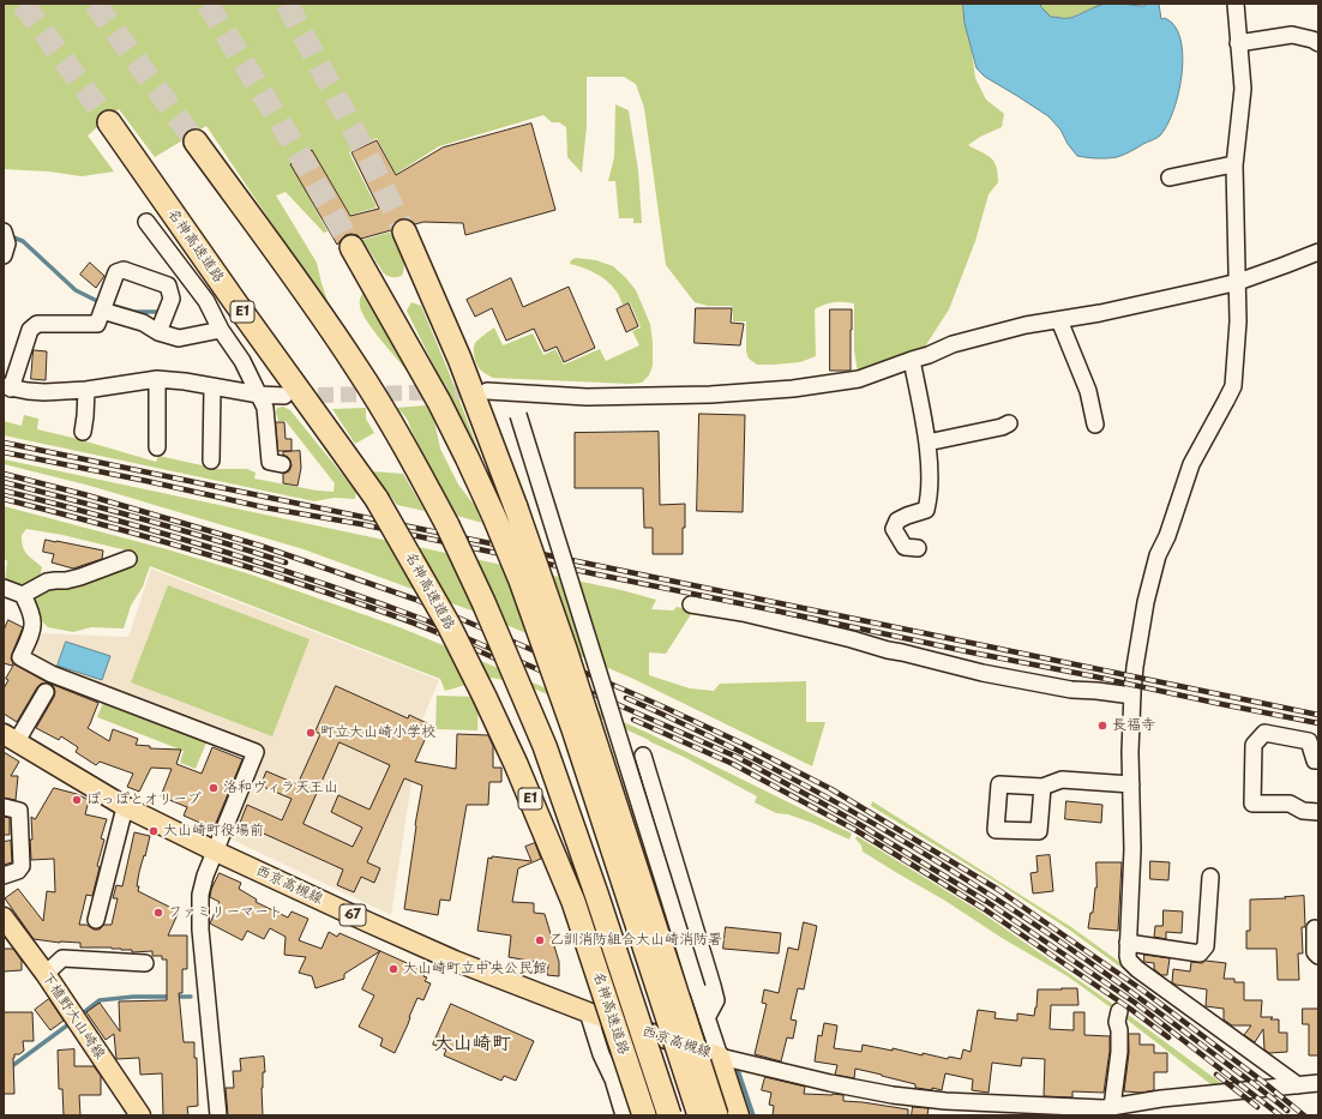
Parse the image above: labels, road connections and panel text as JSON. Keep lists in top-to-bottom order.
{
  "streets": {
    "highway": ["名神高速道路", "E1"],
    "main road": ["西京高槻線", "67", "下植野大山崎線"]
  },
  "districts": ["大山崎町"],
  "places": [
    "長福寺",
    "町立大山崎小学校",
    "洛和ヴィラ天王山",
    "ぽっぽとオリーブ",
    "大山崎町役場前",
    "ファミリーマート",
    "乙訓消防組合大山崎消防署",
    "大山崎町立中央公民館"
  ]
}
